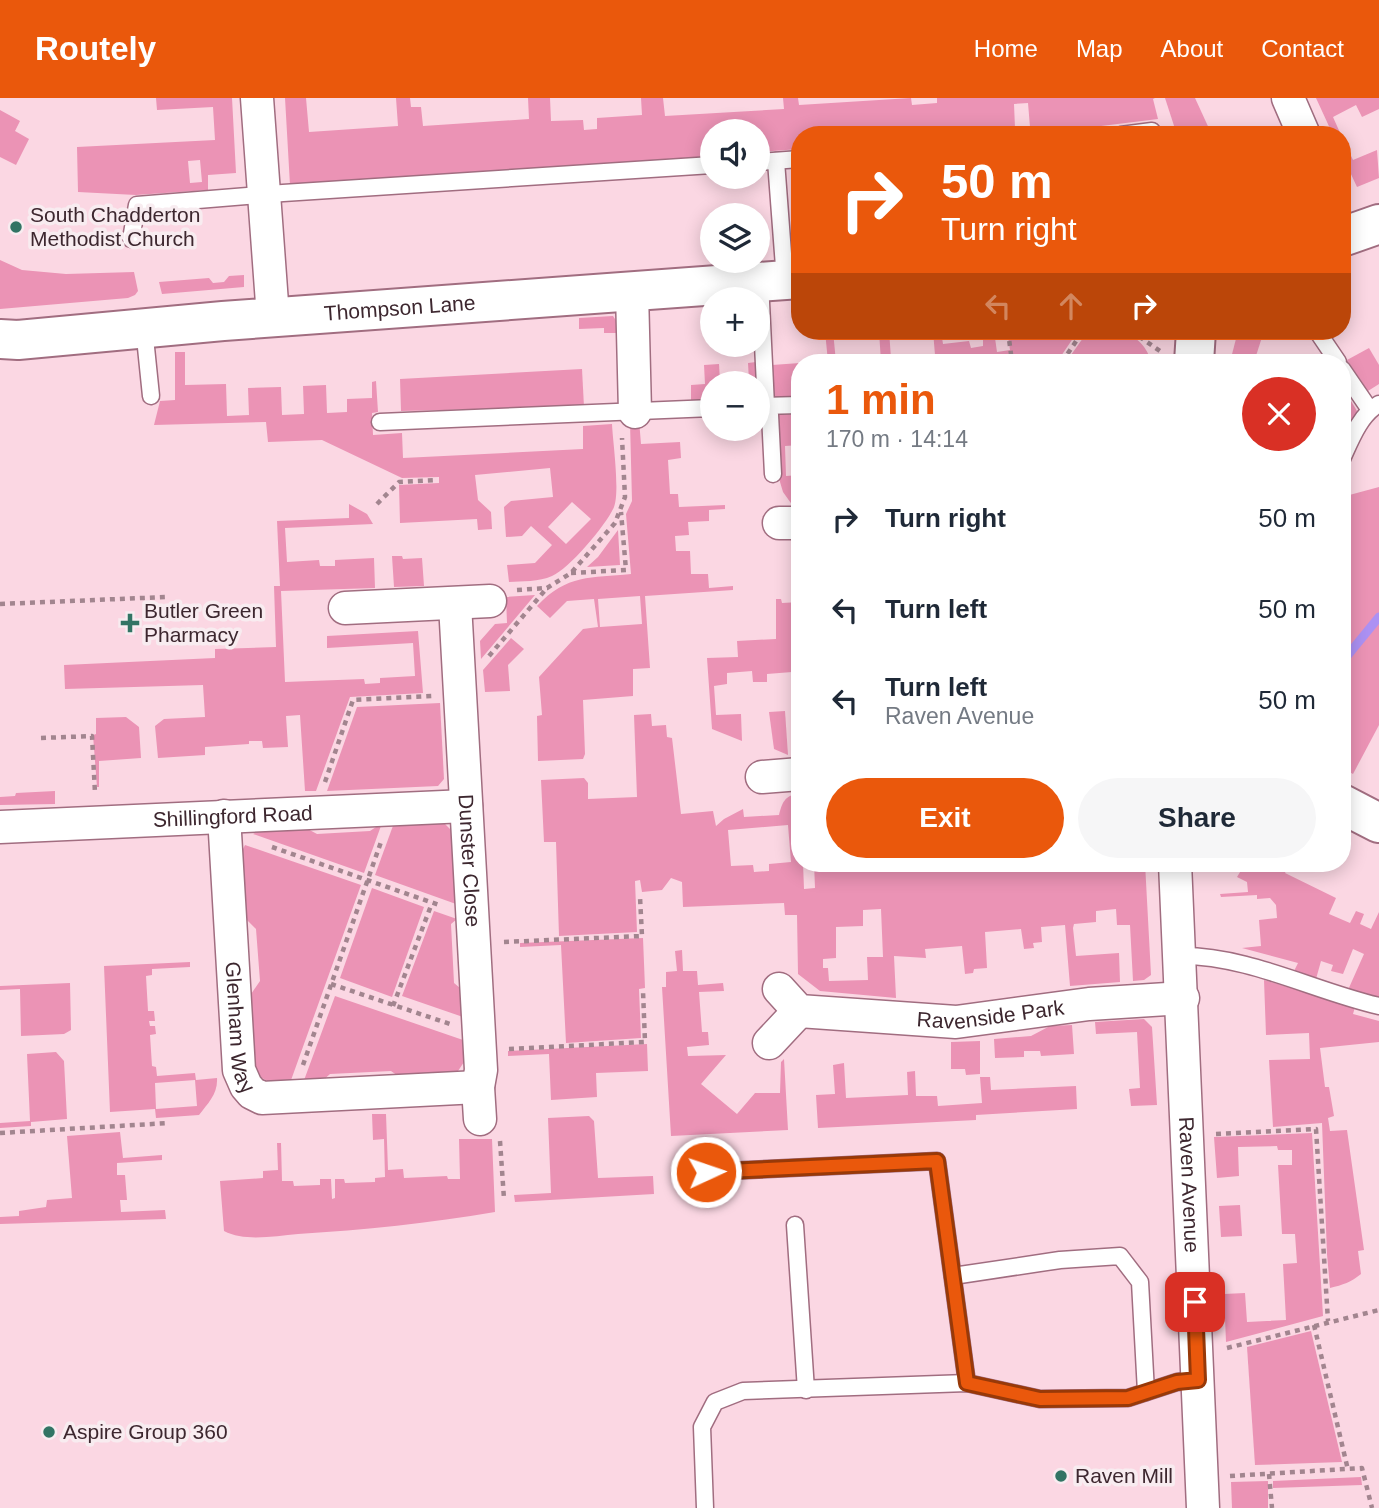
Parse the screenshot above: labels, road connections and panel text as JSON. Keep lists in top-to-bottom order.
{
  "streets": {
    "main road": ["Thompson Lane"],
    "street": [
      "Shillingford Road",
      "Dunster Close",
      "Ravenside Park",
      "Glenham Way",
      "Raven Avenue"
    ]
  },
  "crossings": [
    ["Shillingford Road", "Dunster Close"],
    ["Shillingford Road", "Glenham Way"],
    ["Dunster Close", "Glenham Way"],
    ["Ravenside Park", "Raven Avenue"]
  ],
  "places": {
    "other": ["South Chadderton Methodist Church", "Aspire Group 360", "Raven Mill"],
    "health": ["Butler Green Pharmacy"]
  },
  "page": {
    "header": "Routely",
    "nav": [
      "Home",
      "Map",
      "About",
      "Contact"
    ],
    "map_buttons": ["+", "−"],
    "turn": ["50 m", "Turn right"],
    "heading": ["1 min", "170 m · 14:14"],
    "list": [
      {
        "name": "Turn right",
        "value": "50 m"
      },
      {
        "name": "Turn left",
        "value": "50 m"
      },
      {
        "name": "Turn left",
        "note": "Raven Avenue",
        "value": "50 m"
      }
    ],
    "buttons": ["Exit", "Share"]
  }
}
